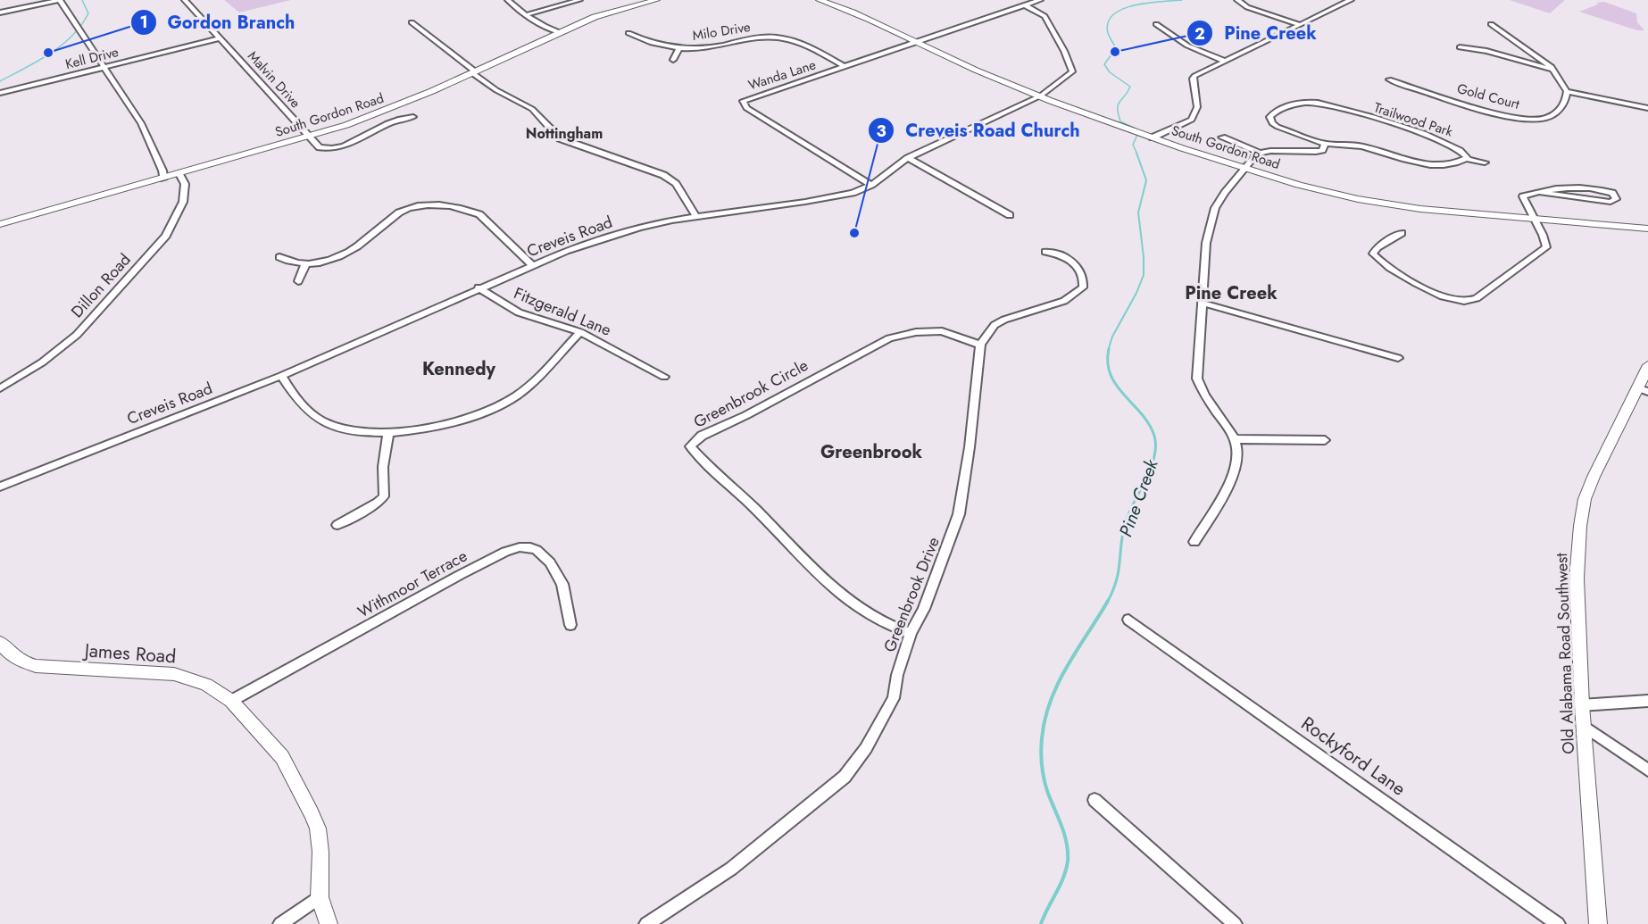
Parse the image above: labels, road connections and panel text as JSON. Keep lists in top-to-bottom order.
{
  "streets": {
    "street": [
      "Milo Drive",
      "Kell Drive",
      "Wanda Lane",
      "Malvin Drive",
      "Gold Court",
      "South Gordon Road",
      "Trailwood Park",
      "Creveis Road",
      "Dillon Road",
      "Fitzgerald Lane",
      "Greenbrook Circle",
      "Withmoor Terrace",
      "Greenbrook Drive",
      "James Road",
      "Old Alabama Road Southwest",
      "Rockyford Lane"
    ]
  },
  "crossings": [
    ["Milo Drive", "Wanda Lane"],
    ["Kell Drive", "Malvin Drive"],
    ["Wanda Lane", "South Gordon Road"],
    ["Wanda Lane", "Creveis Road"],
    ["Malvin Drive", "South Gordon Road"],
    ["South Gordon Road", "Creveis Road"],
    ["South Gordon Road", "Dillon Road"],
    ["Creveis Road", "Fitzgerald Lane"],
    ["Greenbrook Circle", "Greenbrook Drive"],
    ["Withmoor Terrace", "James Road"]
  ],
  "districts": [
    "Nottingham",
    "Pine Creek",
    "Kennedy",
    "Greenbrook"
  ],
  "water": ["Pine Creek"],
  "places": ["Pine Creek", "Gordon Branch", "Creveis Road Church"]
}
